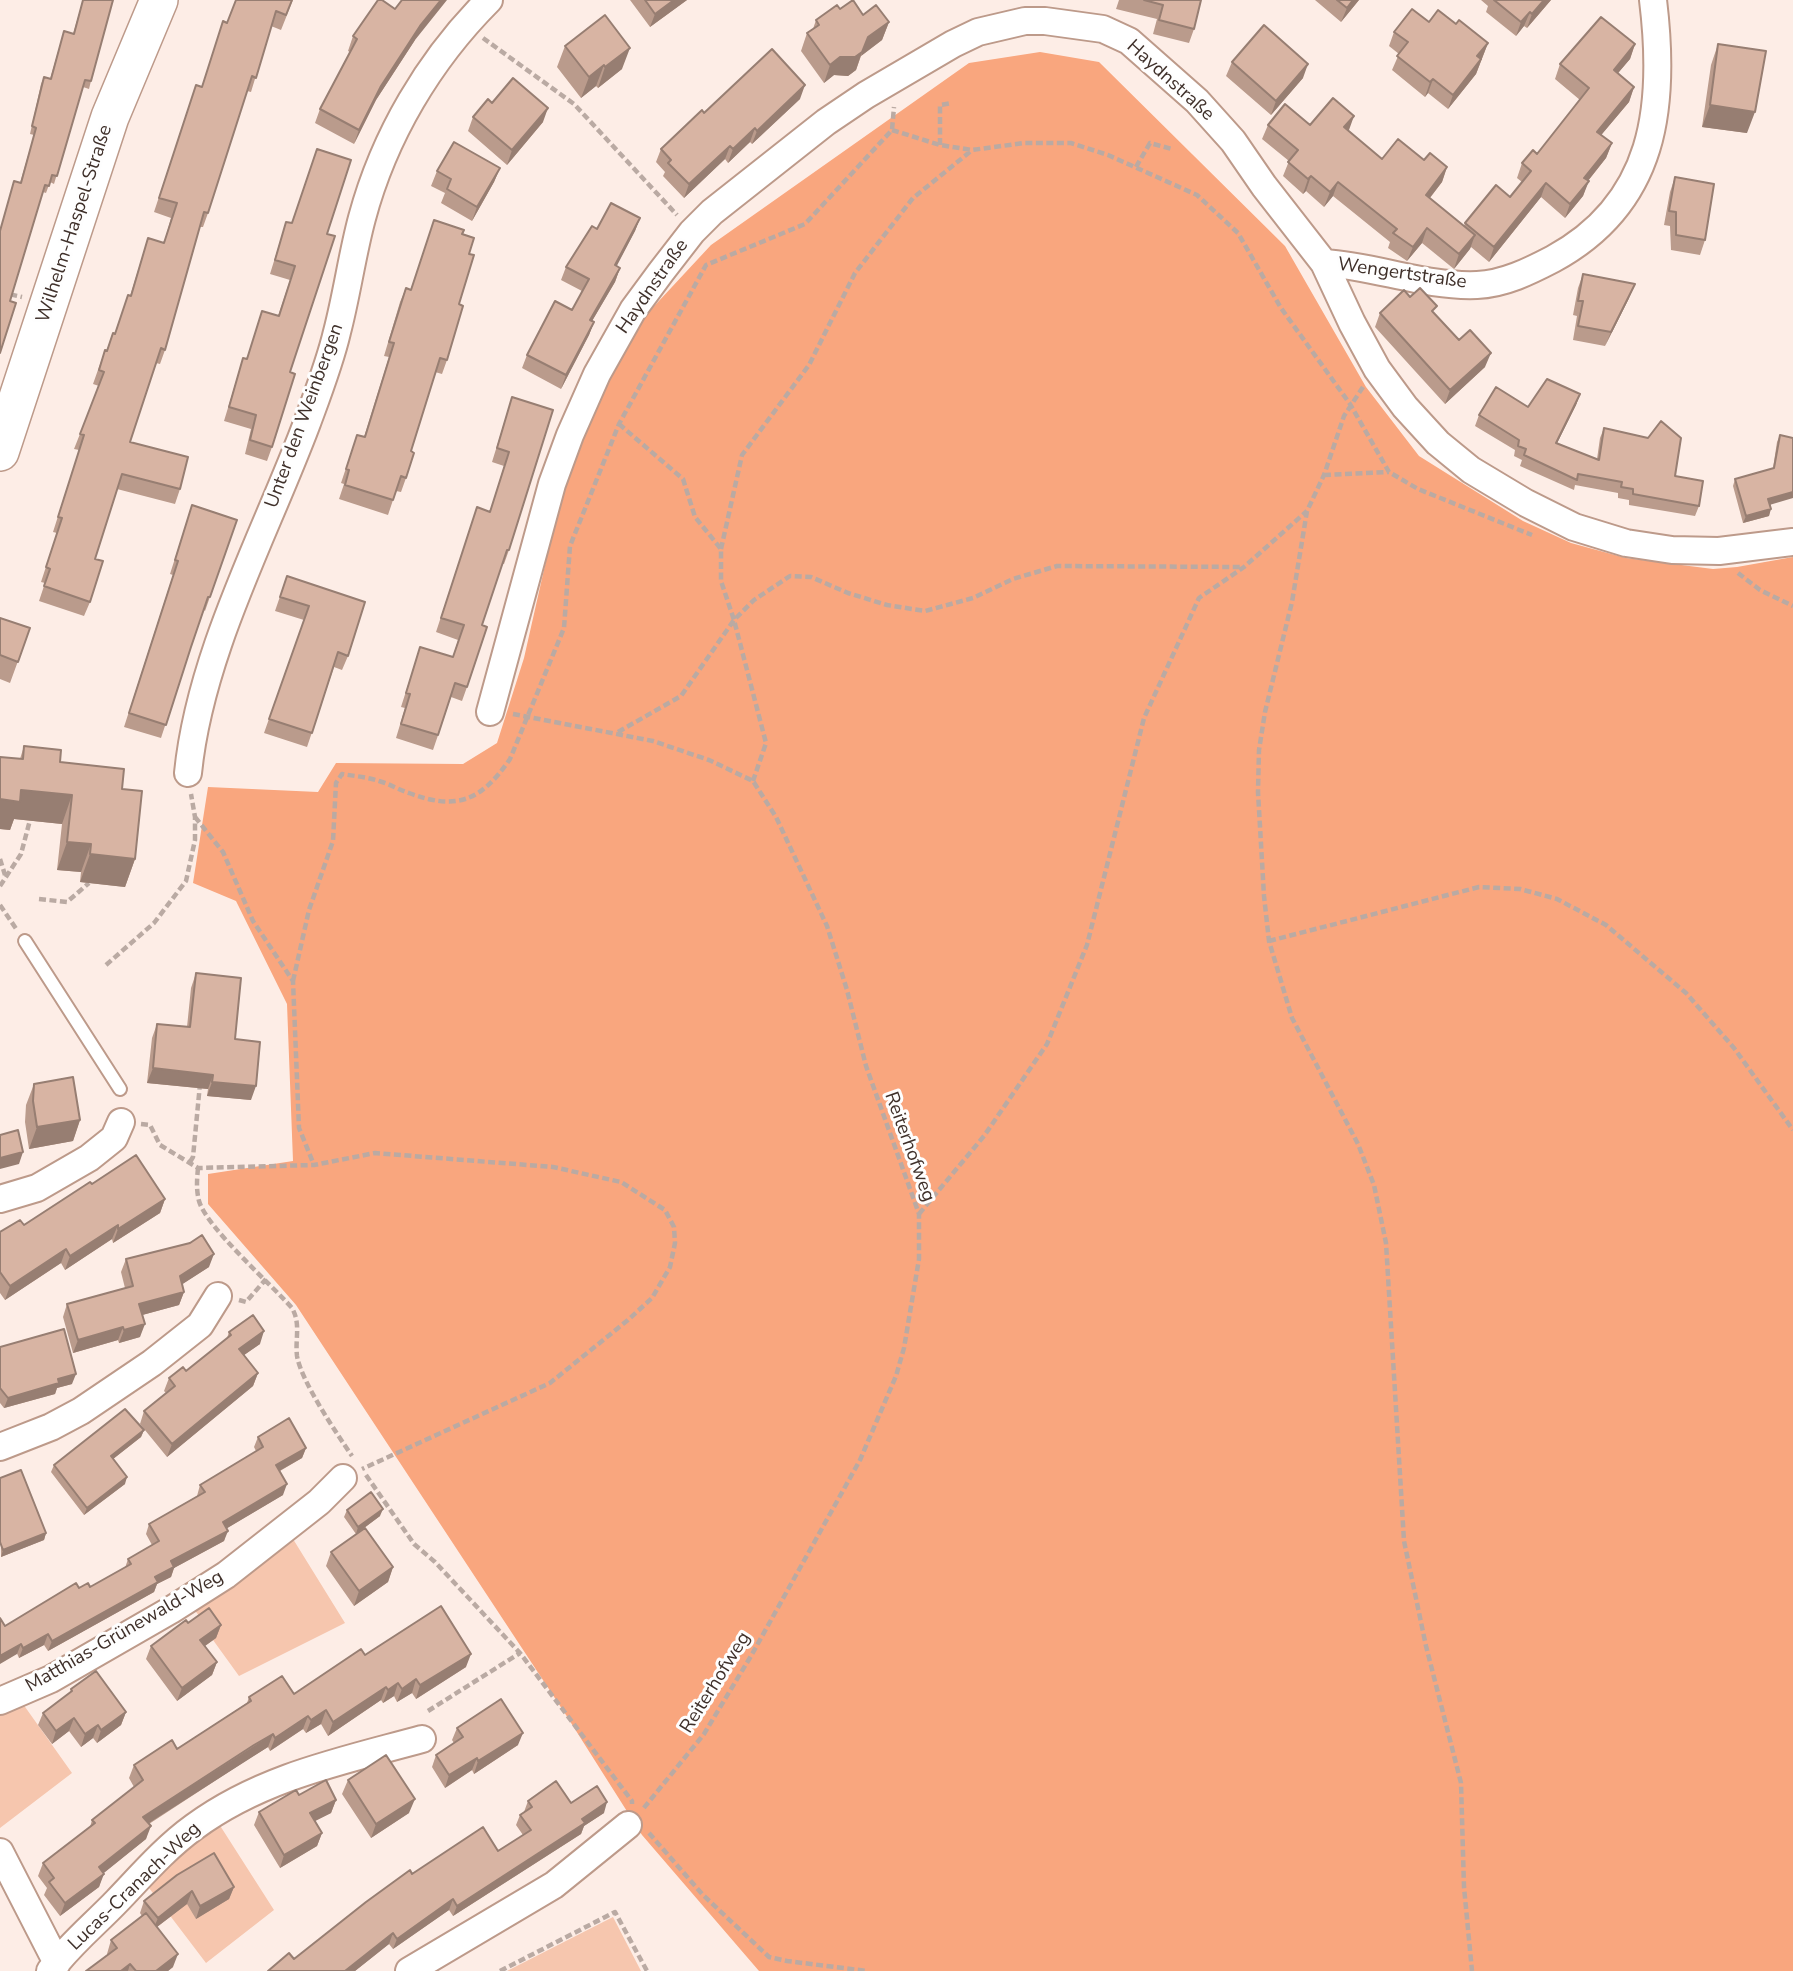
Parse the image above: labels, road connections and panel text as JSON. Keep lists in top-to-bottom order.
{
  "streets": {
    "street": [
      "Haydnstraße",
      "Wilhelm-Haspel-Straße",
      "Wengertstraße",
      "Unter den Weinbergen",
      "Matthias-Grünewald-Weg",
      "Lucas-Cranach-Weg"
    ],
    "path": ["Reiterhofweg"]
  },
  "crossings": [
    ["Haydnstraße", "Wengertstraße"]
  ]
}
